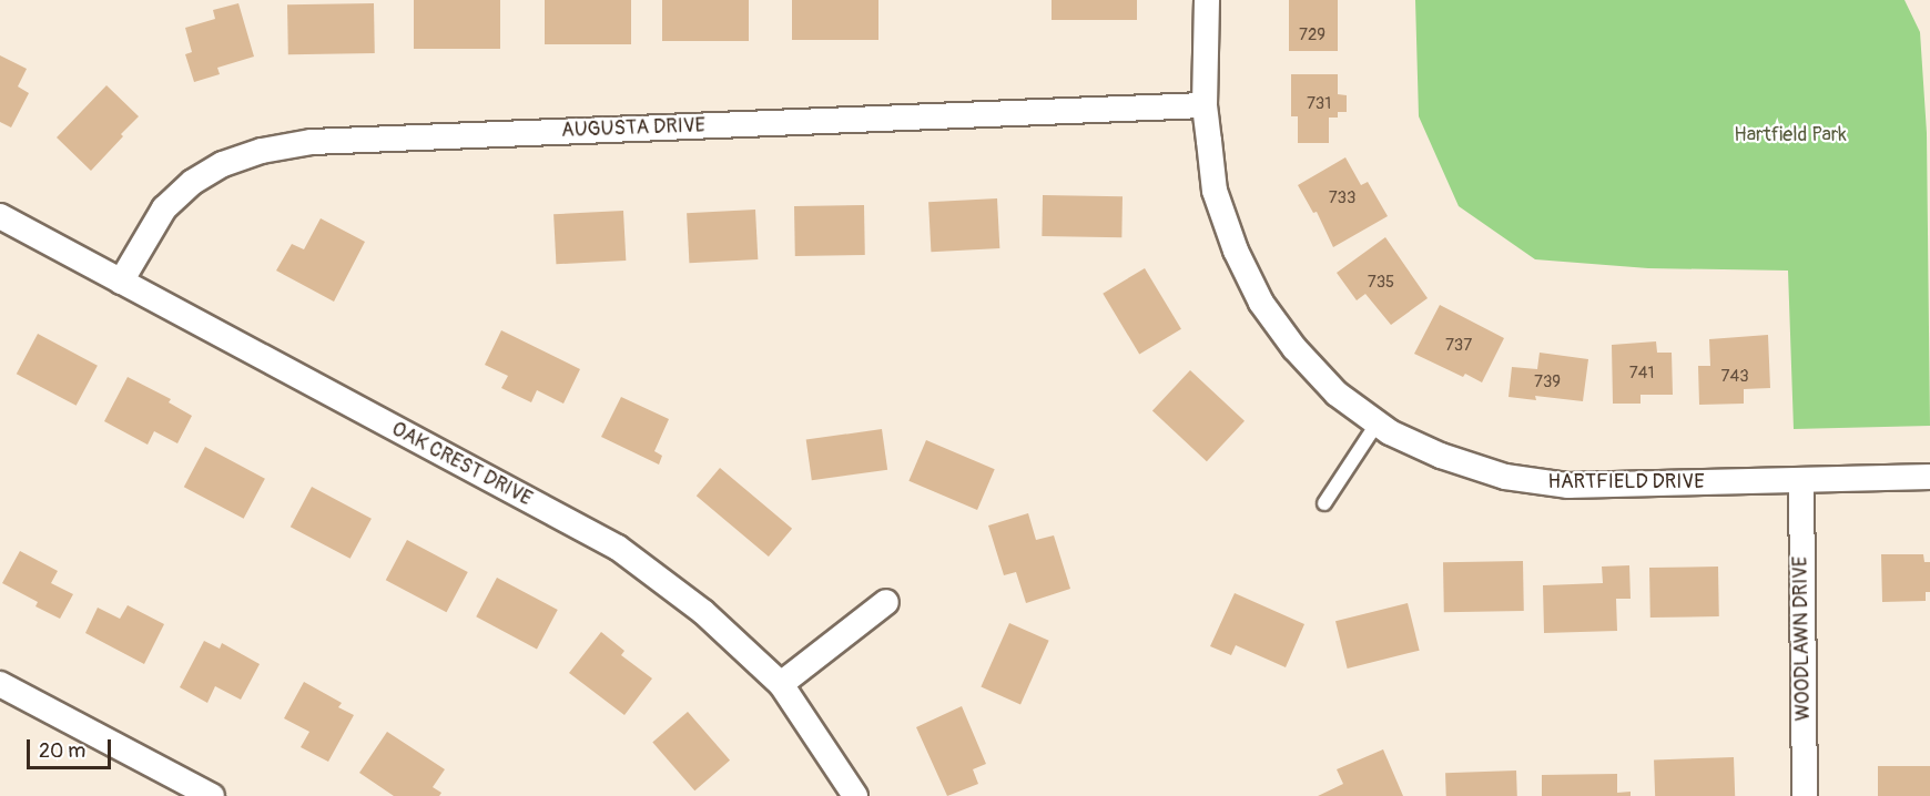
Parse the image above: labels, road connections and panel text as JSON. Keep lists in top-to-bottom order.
{
  "streets": {
    "street": [
      "AUGUSTA DRIVE",
      "OAK CREST DRIVE",
      "HARTFIELD DRIVE",
      "WOODLAWN DRIVE"
    ]
  },
  "crossings": [
    ["AUGUSTA DRIVE", "OAK CREST DRIVE"],
    ["AUGUSTA DRIVE", "HARTFIELD DRIVE"],
    ["HARTFIELD DRIVE", "WOODLAWN DRIVE"]
  ],
  "parks": ["Hartfield Park"],
  "house_numbers": [
    "729",
    "731",
    "733",
    "735",
    "737",
    "741",
    "743",
    "739"
  ],
  "scale_bar": "20 m"
}
